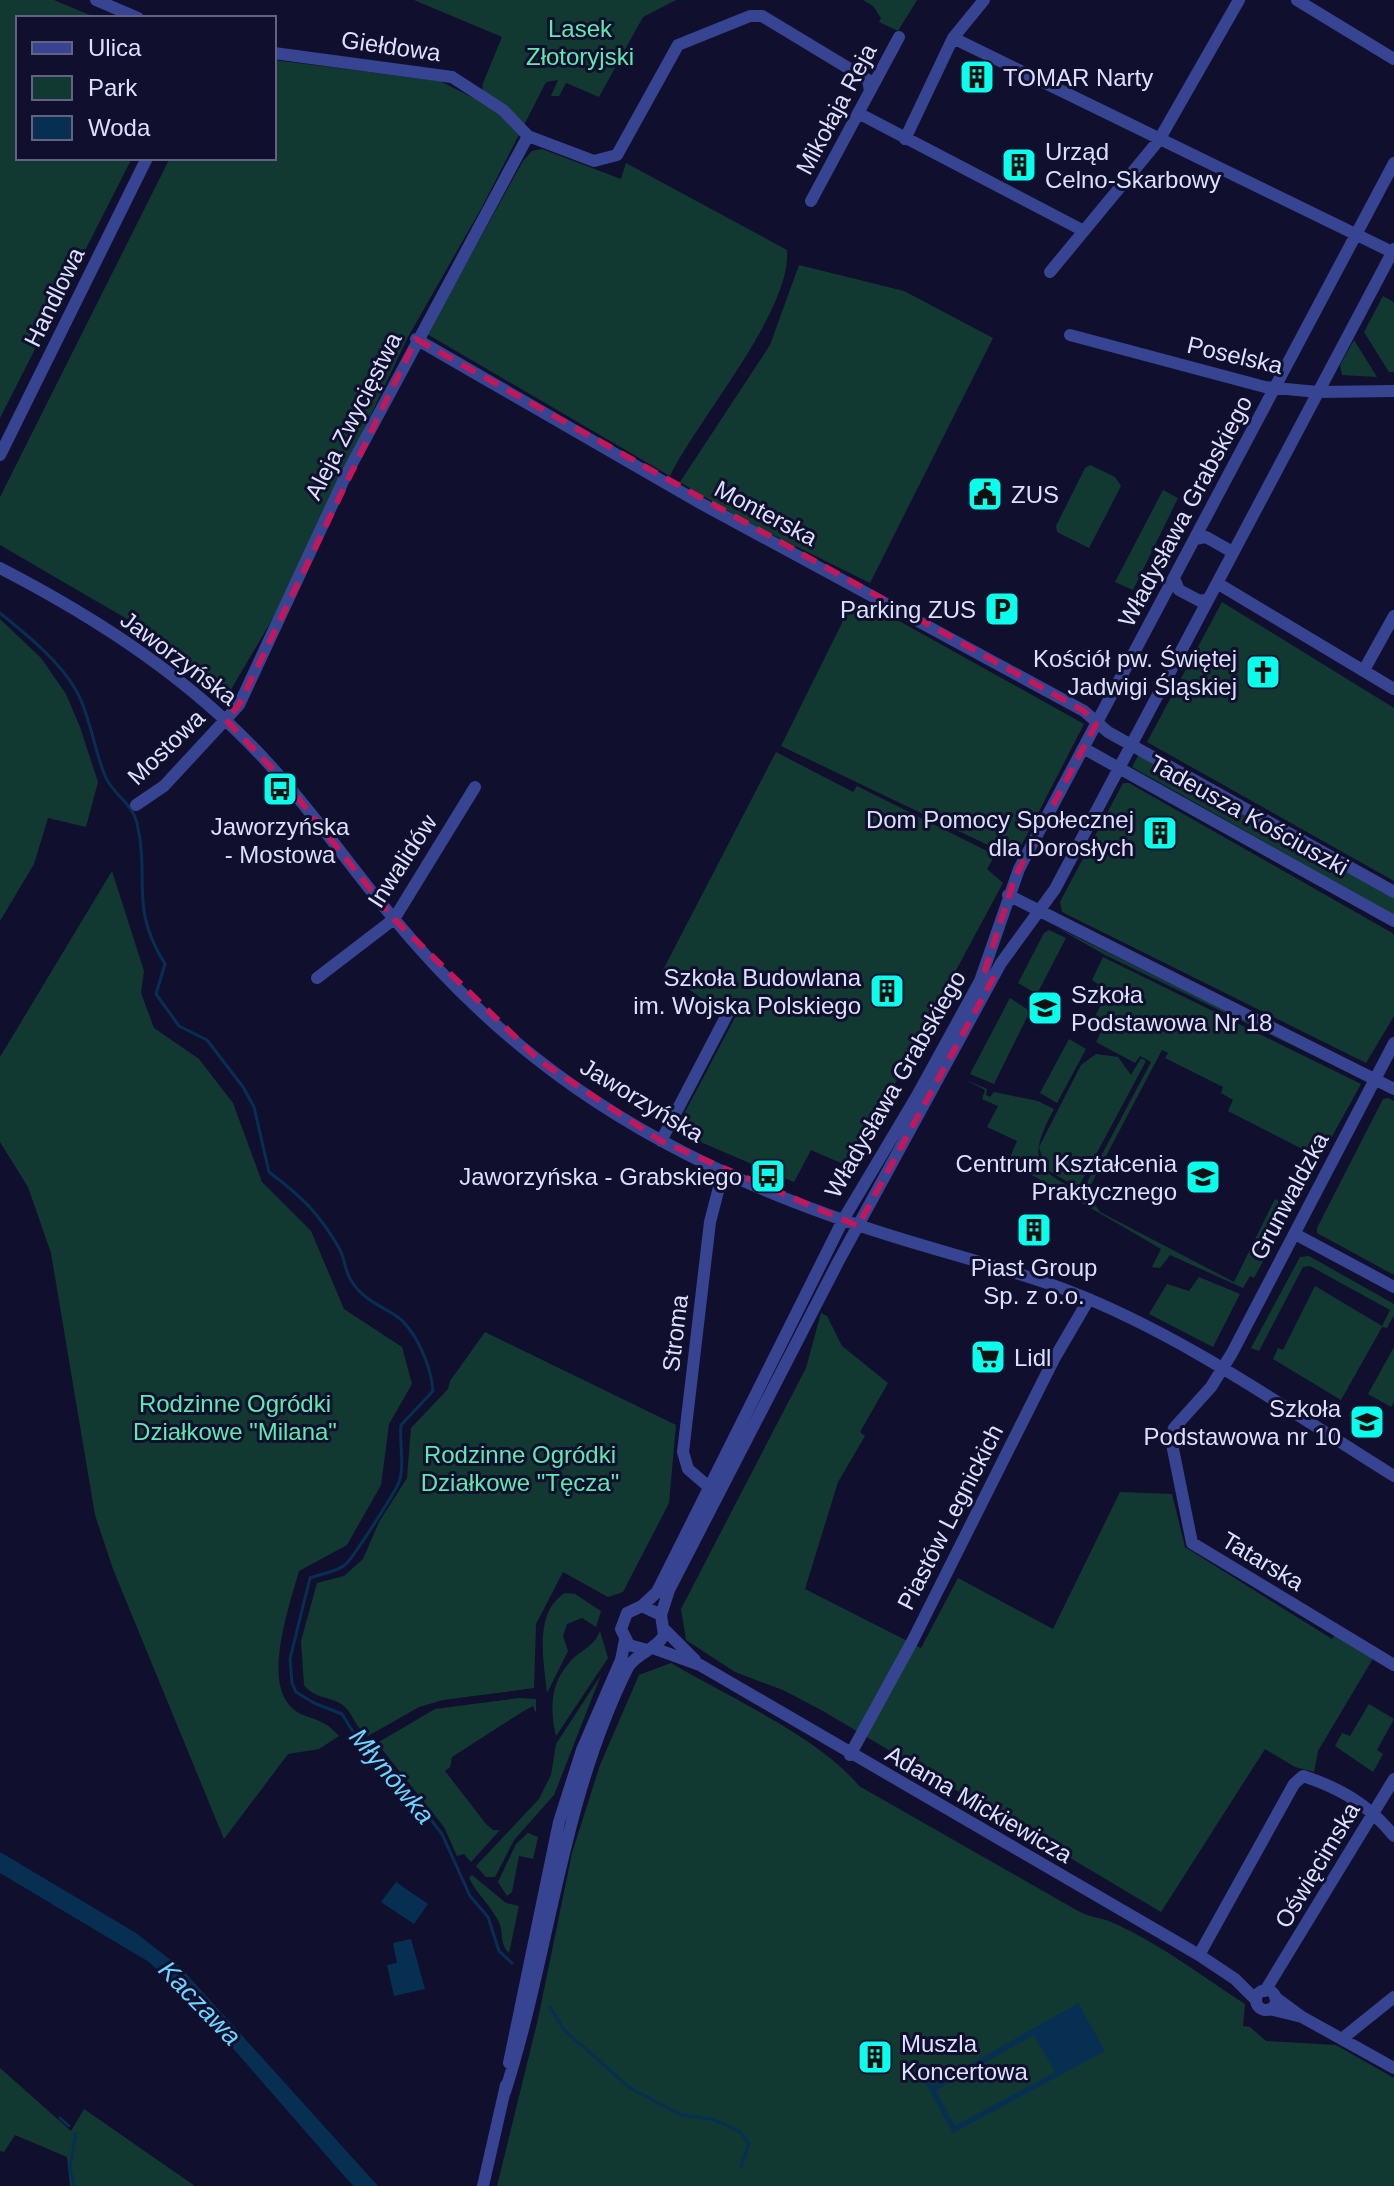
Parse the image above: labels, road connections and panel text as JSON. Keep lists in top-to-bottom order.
{
  "streets": {
    "street": [
      "Giełdowa",
      "Mikołaja Reja",
      "Handlowa",
      "Poselska",
      "Aleja Zwycięstwa",
      "Władysława Grabskiego",
      "Monterska",
      "Jaworzyńska",
      "Mostowa",
      "Tadeusza Kościuszki",
      "Inwalidów",
      "Grunwaldzka",
      "Stroma",
      "Piastów Legnickich",
      "Tatarska",
      "Adama Mickiewicza",
      "Oświęcimska"
    ]
  },
  "crossings": [
    ["Giełdowa", "Aleja Zwycięstwa"],
    ["Poselska", "Władysława Grabskiego"],
    ["Aleja Zwycięstwa", "Monterska"],
    ["Aleja Zwycięstwa", "Jaworzyńska"],
    ["Aleja Zwycięstwa", "Mostowa"],
    ["Władysława Grabskiego", "Monterska"],
    ["Władysława Grabskiego", "Jaworzyńska"],
    ["Władysława Grabskiego", "Tadeusza Kościuszki"],
    ["Władysława Grabskiego", "Stroma"],
    ["Władysława Grabskiego", "Adama Mickiewicza"],
    ["Monterska", "Tadeusza Kościuszki"],
    ["Jaworzyńska", "Mostowa"],
    ["Jaworzyńska", "Inwalidów"],
    ["Jaworzyńska", "Grunwaldzka"],
    ["Jaworzyńska", "Stroma"],
    ["Jaworzyńska", "Piastów Legnickich"],
    ["Jaworzyńska", "Tatarska"],
    ["Grunwaldzka", "Tatarska"],
    ["Piastów Legnickich", "Adama Mickiewicza"],
    ["Adama Mickiewicza", "Oświęcimska"]
  ],
  "water": ["Młynówka", "Kaczawa"],
  "parks": ["Lasek Złotoryjski", "Rodzinne Ogródki Działkowe \"Milana\"", "Rodzinne Ogródki Działkowe \"Tęcza\""],
  "places": {
    "building": [
      "TOMAR Narty",
      "Urząd Celno-Skarbowy",
      "Dom Pomocy Społecznej dla Dorosłych",
      "Szkoła Budowlana im. Wojska Polskiego",
      "Piast Group Sp. z o.o.",
      "Muszla Koncertowa"
    ],
    "public building": ["ZUS"],
    "parking": ["Parking ZUS"],
    "church": ["Kościół pw. Świętej Jadwigi Śląskiej"],
    "bus stop": ["Jaworzyńska - Mostowa", "Jaworzyńska - Grabskiego"],
    "school or university": ["Szkoła Podstawowa Nr 18", "Centrum Kształcenia Praktycznego", "Szkoła Podstawowa nr 10"],
    "supermarket": ["Lidl"]
  },
  "legend": ["Ulica", "Park", "Woda"]
}
